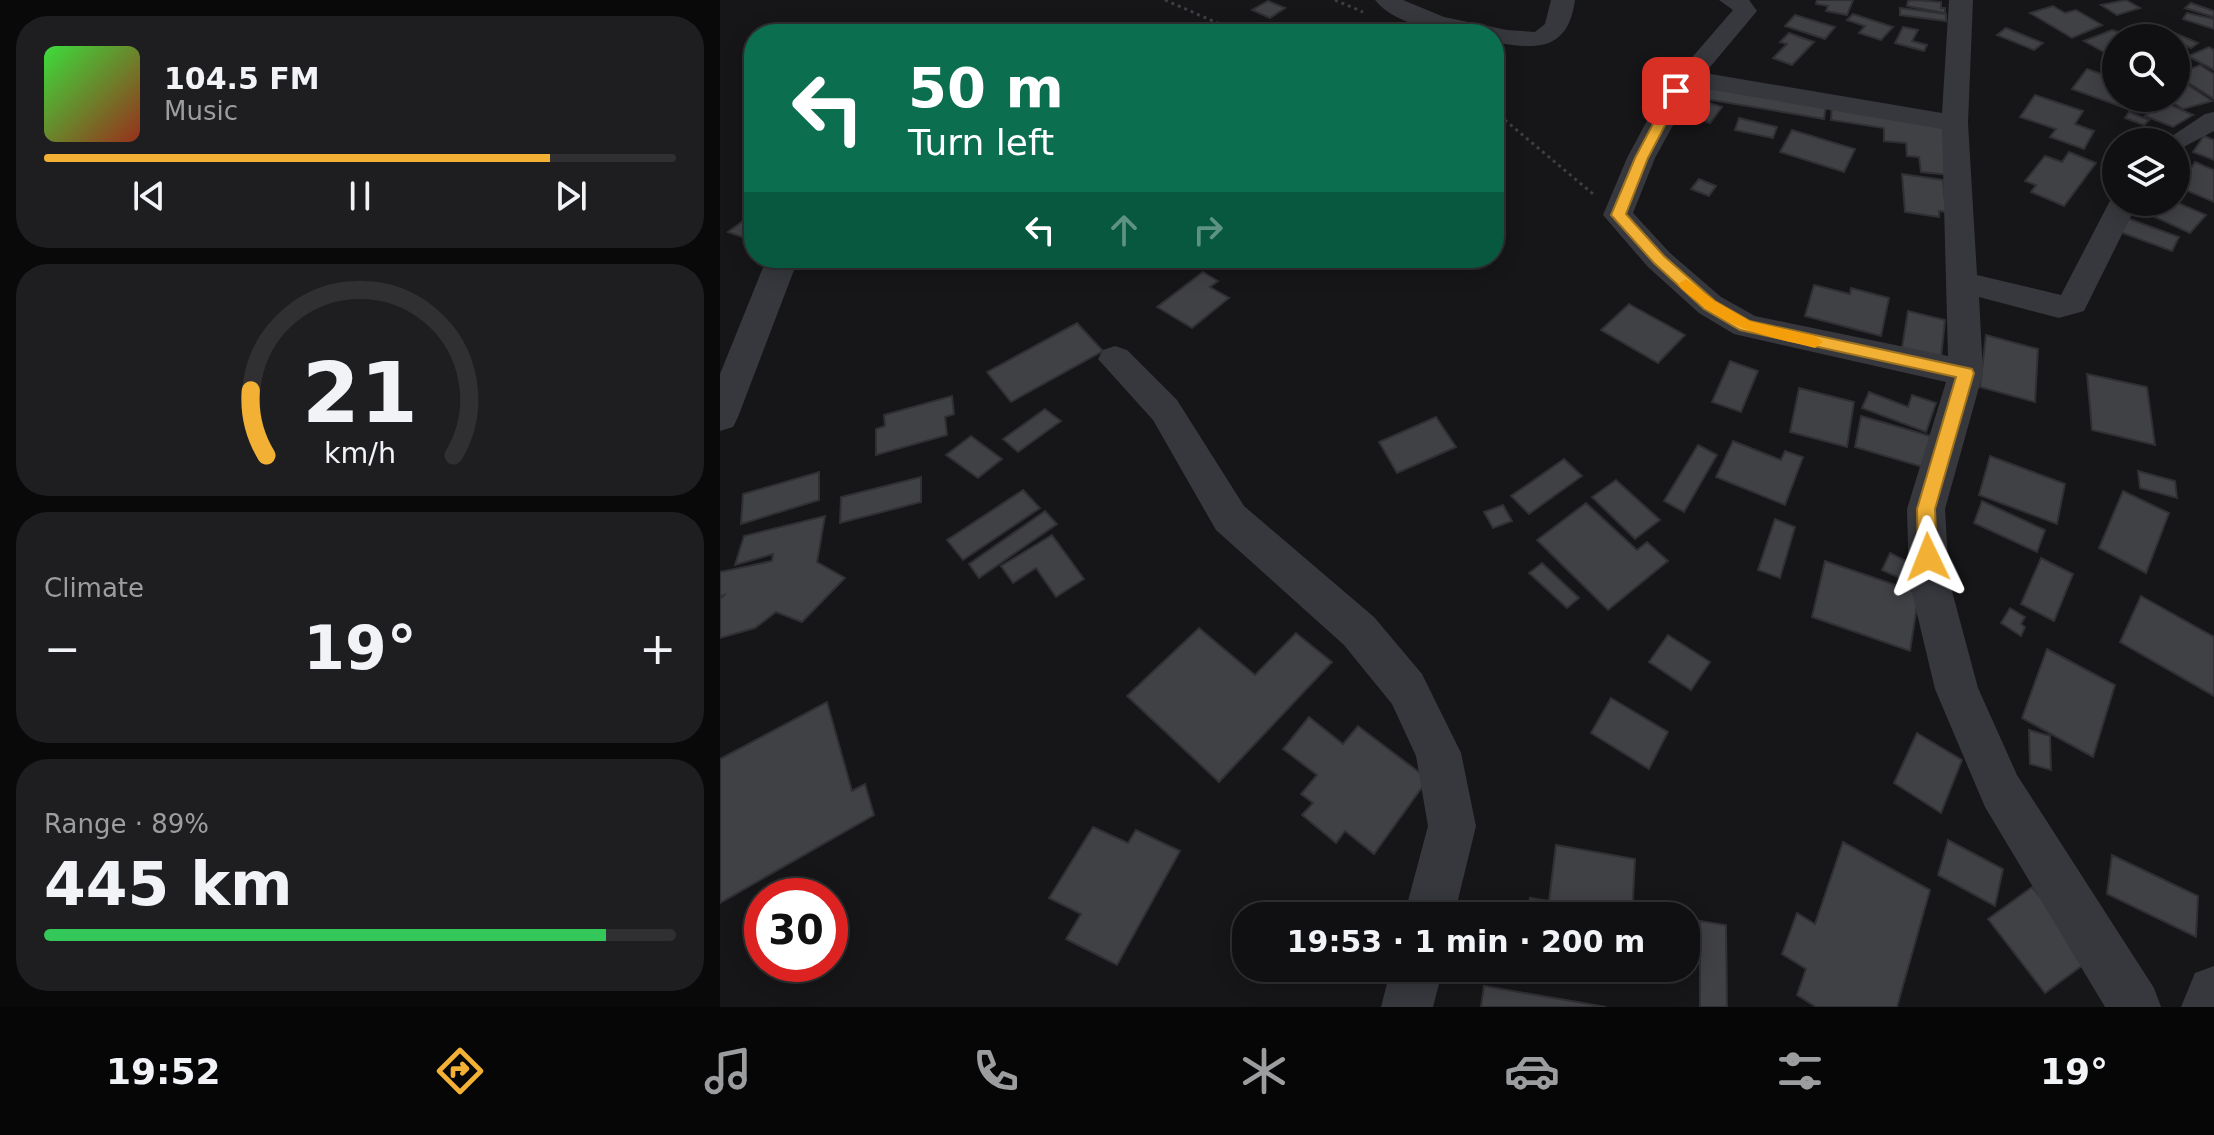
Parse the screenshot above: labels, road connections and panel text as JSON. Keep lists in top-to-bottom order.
{
  "page": {
    "turn": ["50 m", "Turn left"],
    "song": ["104.5 FM", "Music"],
    "tile": [
      "Climate",
      ["Range · 89%", "445 km"]
    ],
    "heat": ["−", "19°", "+"],
    "limit": "30",
    "trip": "19:53 · 1 min · 200 m",
    "tabs": ["19:52", "19°"],
    "gauge": ["21", "km/h"]
  }
}
